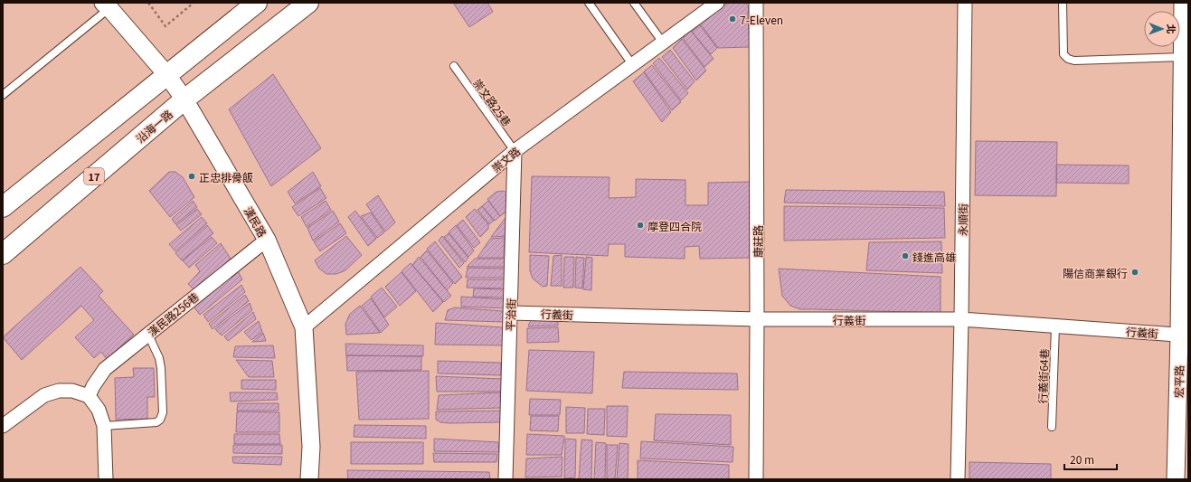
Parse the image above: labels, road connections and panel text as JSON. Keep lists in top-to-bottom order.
{
  "streets": {
    "main road": ["沿海一路", "17"],
    "street": [
      "崇文路",
      "永順街",
      "漢民路",
      "康莊路",
      "漢民路256巷",
      "行義街",
      "平治街",
      "宏平路"
    ],
    "lane": ["崇文路25巷", "行義街64巷"]
  },
  "crossings": [
    ["崇文路25巷", "崇文路"],
    ["崇文路25巷", "平治街"],
    ["沿海一路", "漢民路"],
    ["崇文路", "漢民路"],
    ["崇文路", "平治街"],
    ["永順街", "行義街"],
    ["漢民路", "漢民路256巷"],
    ["康莊路", "行義街"],
    ["行義街", "平治街"],
    ["行義街", "行義街64巷"],
    ["行義街", "宏平路"]
  ],
  "places": [
    "7-Eleven",
    "正忠排骨飯",
    "摩登四合院",
    "錢進高雄",
    "陽信商業銀行"
  ],
  "scale_bar": "20 m",
  "north": "right"
}
